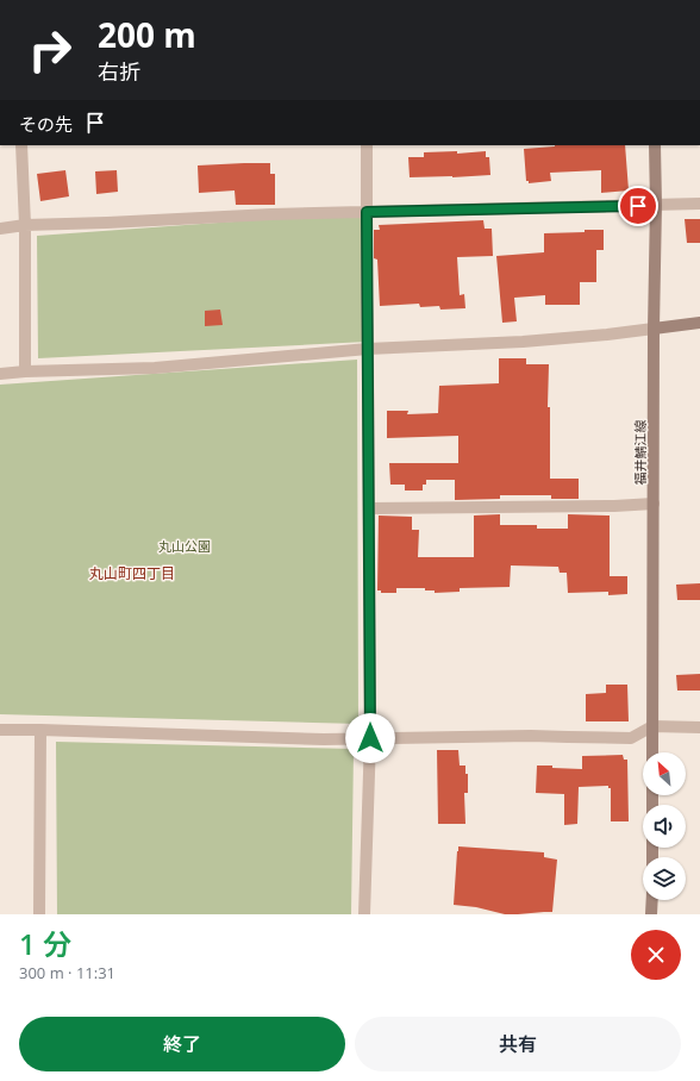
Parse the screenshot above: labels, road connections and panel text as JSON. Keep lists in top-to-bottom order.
{
  "streets": {
    "main road": ["福井鯖江線"]
  },
  "districts": ["丸山町四丁目"],
  "parks": ["丸山公園"],
  "north": "top left",
  "page": {
    "turn": ["200 m", "右折"],
    "then": "その先",
    "heading": ["1 分", "300 m · 11:31"],
    "buttons": ["終了", "共有"]
  }
}
